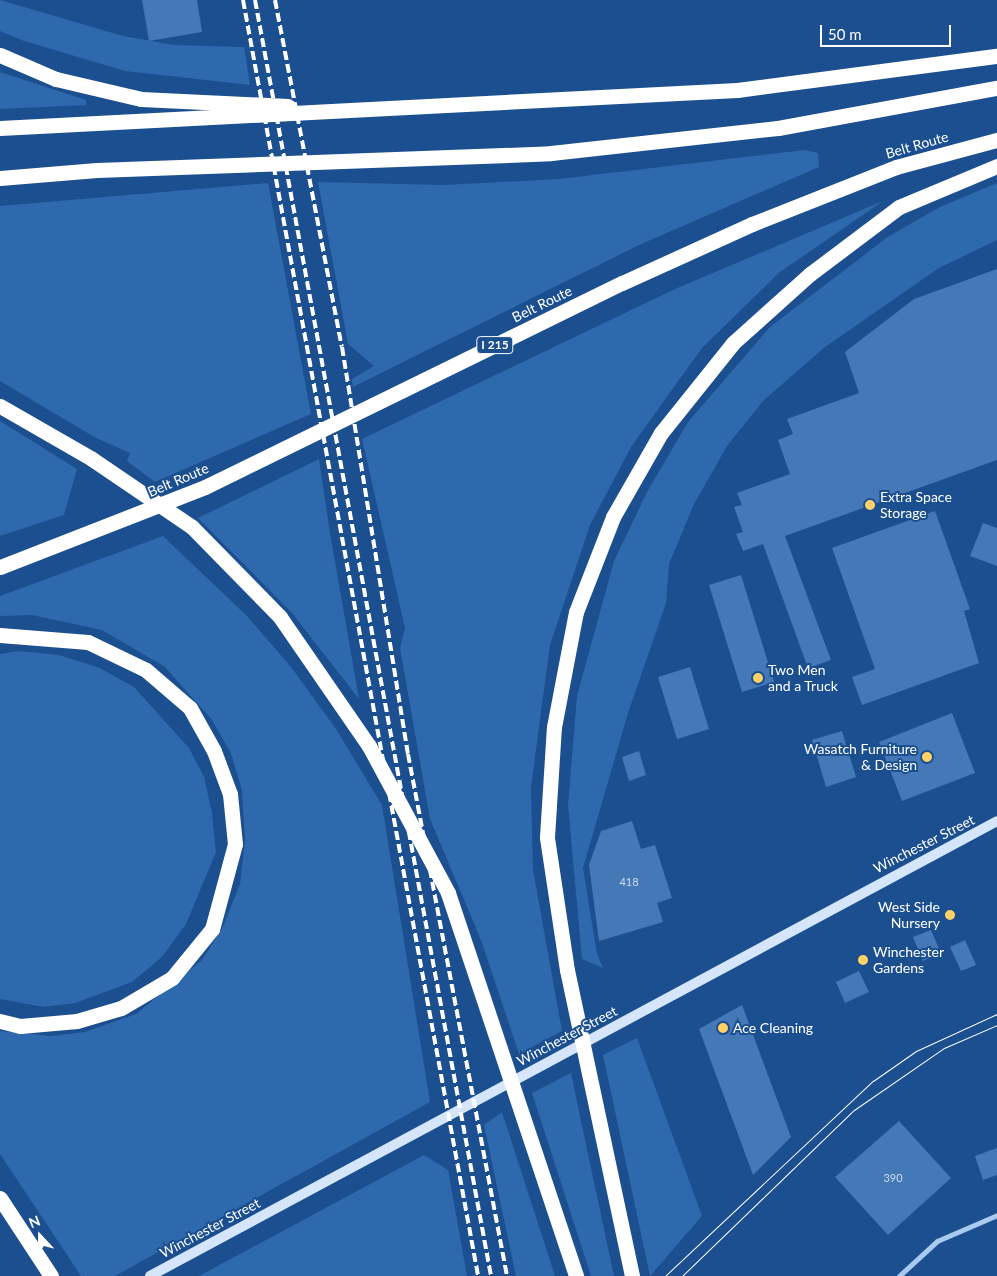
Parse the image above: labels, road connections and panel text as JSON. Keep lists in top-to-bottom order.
{
  "streets": {
    "highway": ["Belt Route", "I 215"],
    "main road": ["Winchester Street"]
  },
  "places": [
    "Extra Space Storage",
    "Two Men and a Truck",
    "Wasatch Furniture & Design",
    "West Side Nursery",
    "Winchester Gardens",
    "Ace Cleaning"
  ],
  "house_numbers": ["418", "390"],
  "scale_bar": "50 m",
  "north": "top"
}
